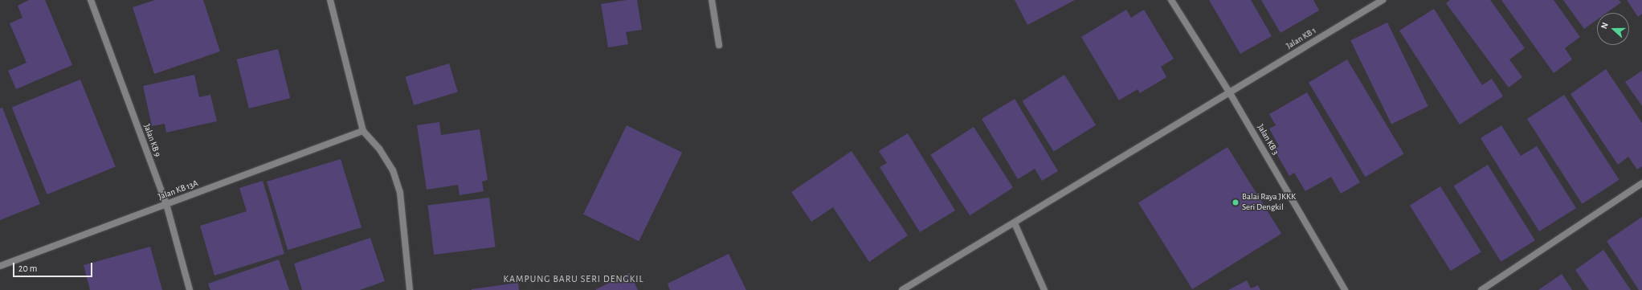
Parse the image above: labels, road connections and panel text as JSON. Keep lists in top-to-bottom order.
{
  "streets": {
    "street": [
      "Jalan KB 1",
      "Jalan KB 3",
      "Jalan KB 9",
      "Jalan KB 13A"
    ]
  },
  "crossings": [
    ["Jalan KB 1", "Jalan KB 3"],
    ["Jalan KB 9", "Jalan KB 13A"]
  ],
  "districts": ["KAMPUNG BARU SERI DENGKIL"],
  "places": ["Balai Raya JKKK Seri Dengkil"],
  "scale_bar": "20 m",
  "north": "left"
}
